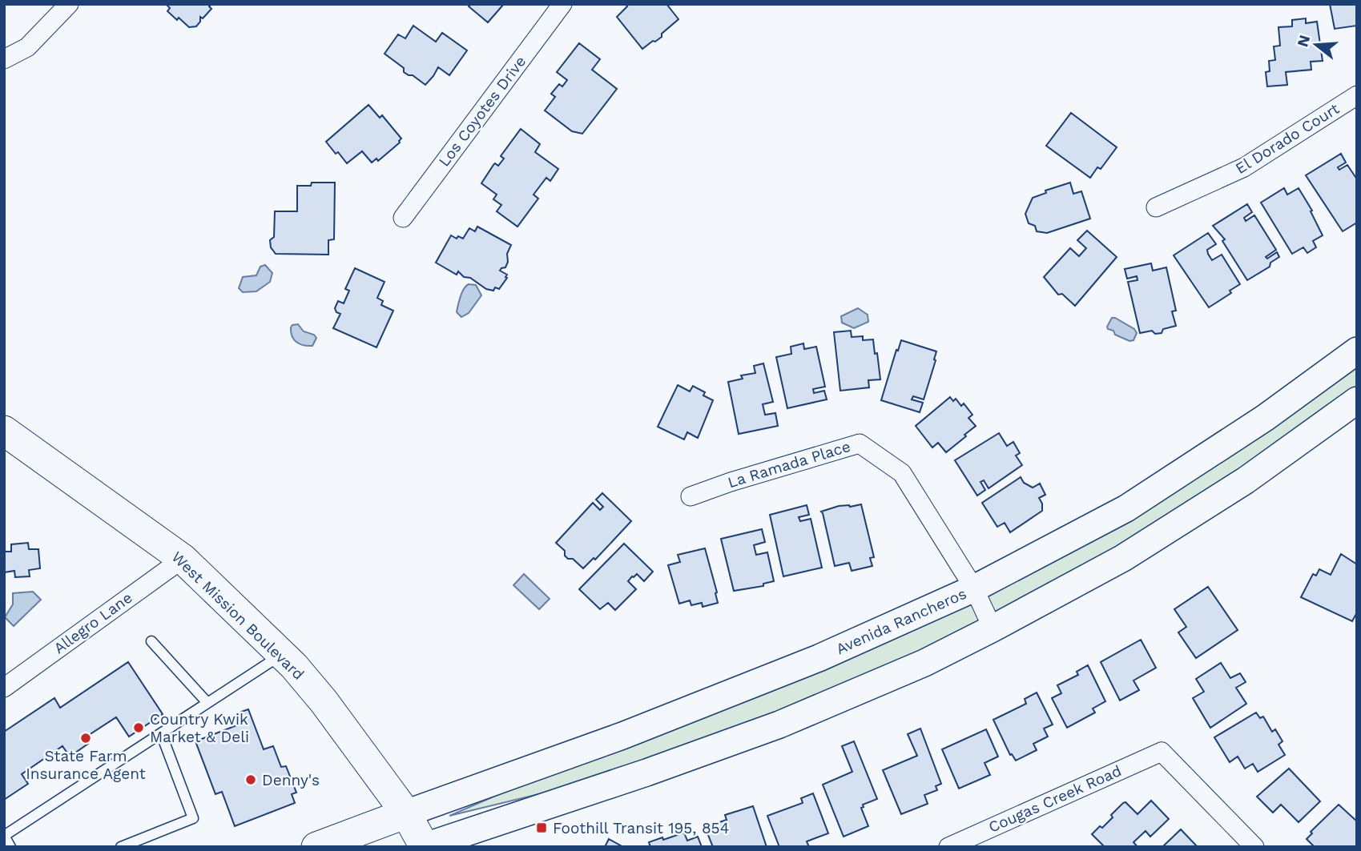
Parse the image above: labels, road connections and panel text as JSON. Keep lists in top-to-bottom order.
{
  "streets": {
    "main road": ["West Mission Boulevard", "Avenida Rancheros"],
    "street": [
      "Los Coyotes Drive",
      "El Dorado Court",
      "La Ramada Place",
      "Allegro Lane",
      "Cougas Creek Road"
    ]
  },
  "crossings": [
    ["La Ramada Place", "Avenida Rancheros"],
    ["West Mission Boulevard", "Avenida Rancheros"],
    ["West Mission Boulevard", "Allegro Lane"]
  ],
  "places": {
    "other": ["Country Kwik Market & Deli", "State Farm Insurance Agent", "Denny's"],
    "transit": ["Foothill Transit 195, 854"]
  },
  "north": "left"
}
